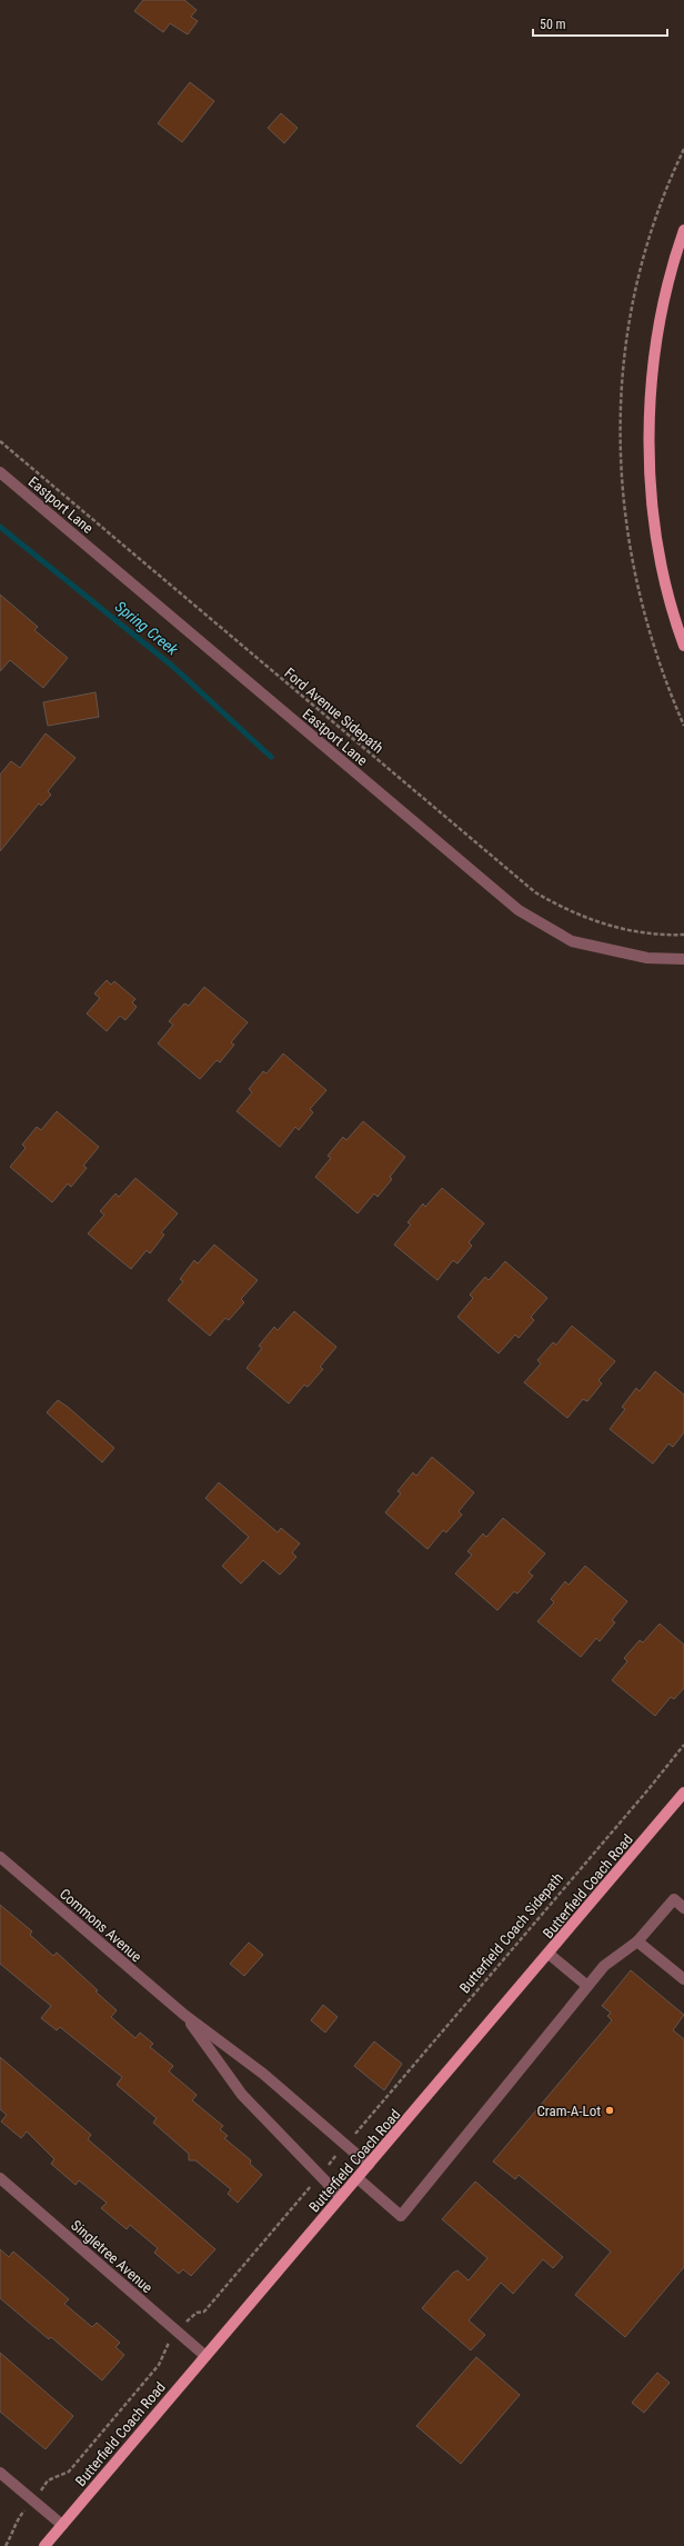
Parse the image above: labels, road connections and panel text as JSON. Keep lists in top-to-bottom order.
{
  "streets": {
    "main road": ["Butterfield Coach Road"],
    "street": ["Eastport Lane", "Commons Avenue", "Singletree Avenue"],
    "path": ["Ford Avenue Sidepath", "Butterfield Coach Sidepath"]
  },
  "crossings": [
    ["Butterfield Coach Road", "Commons Avenue"],
    ["Butterfield Coach Road", "Singletree Avenue"]
  ],
  "water": ["Spring Creek"],
  "places": ["Cram-A-Lot"],
  "scale_bar": "50 m"
}
